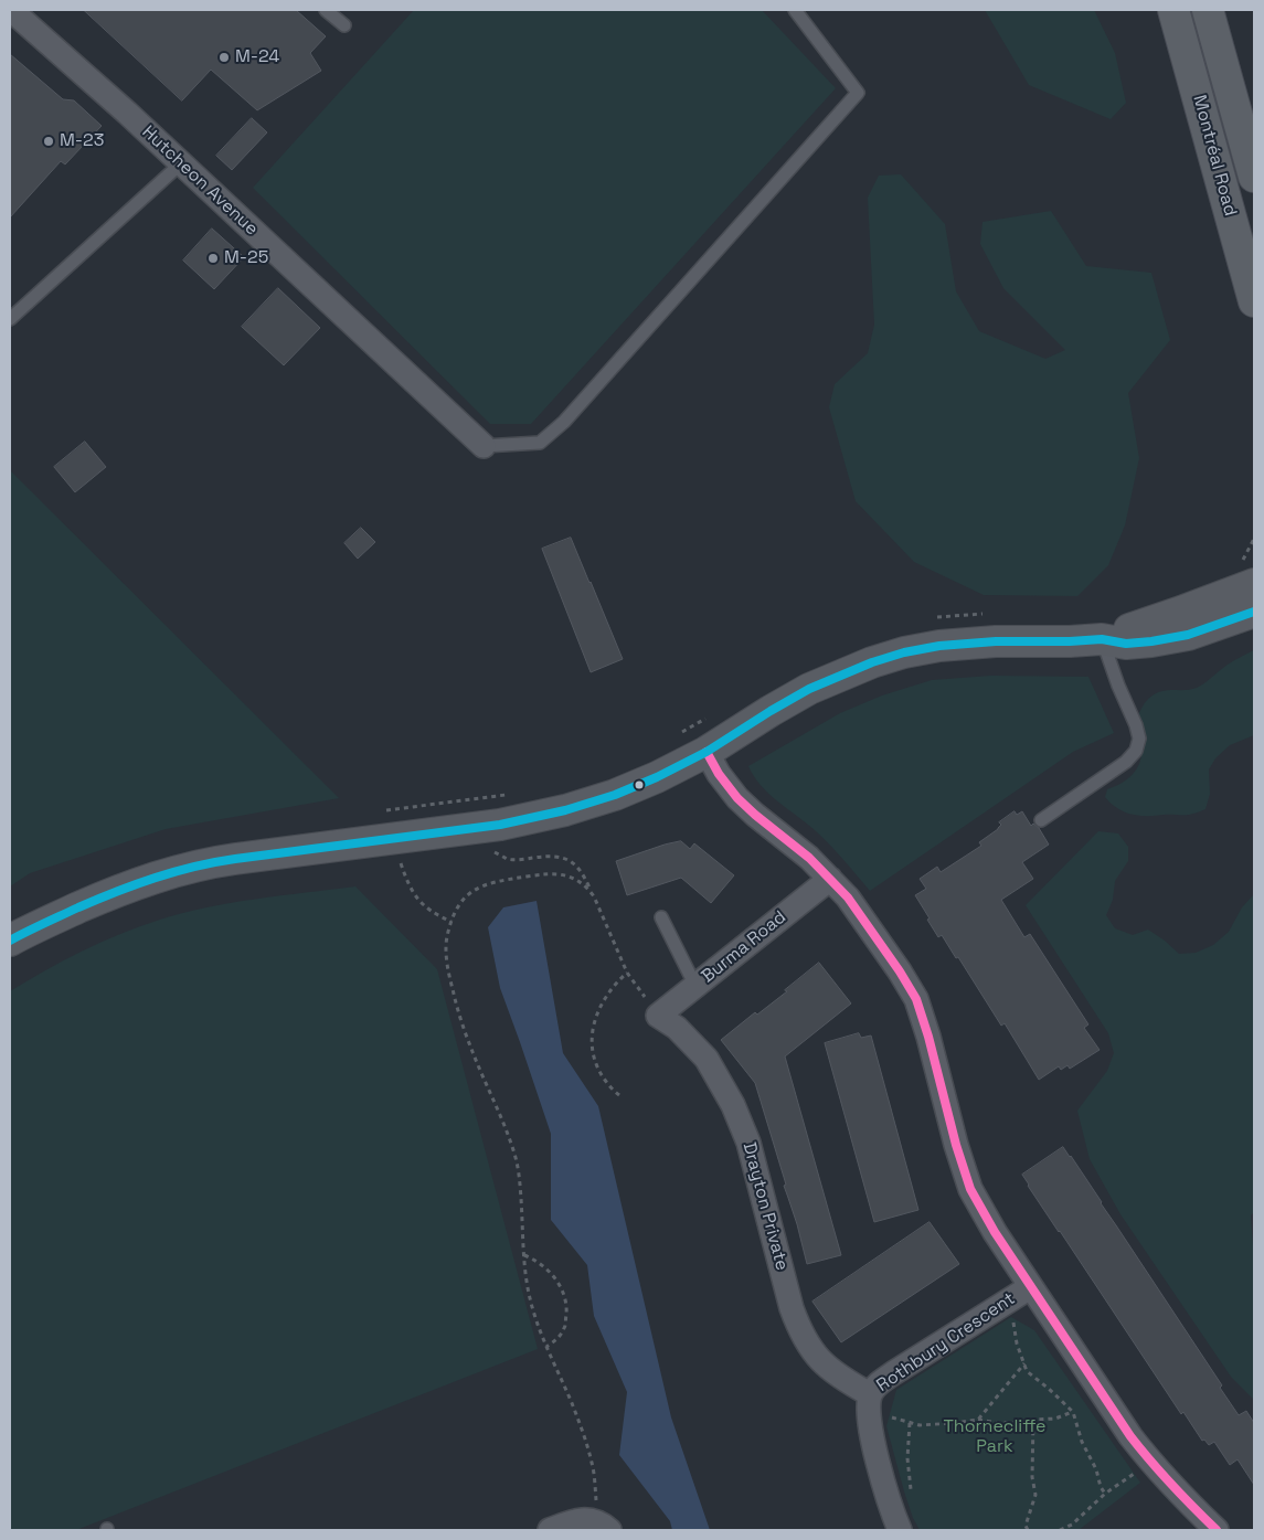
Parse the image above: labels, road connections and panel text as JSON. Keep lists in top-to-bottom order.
{
  "streets": {
    "main road": ["Montréal Road"],
    "street": [
      "Hutcheon Avenue",
      "Burma Road",
      "Drayton Private",
      "Rothbury Crescent"
    ]
  },
  "crossings": [
    ["Burma Road", "Drayton Private"],
    ["Drayton Private", "Rothbury Crescent"]
  ],
  "parks": ["Thornecliffe Park"],
  "places": ["M-24", "M-23", "M-25"]
}
